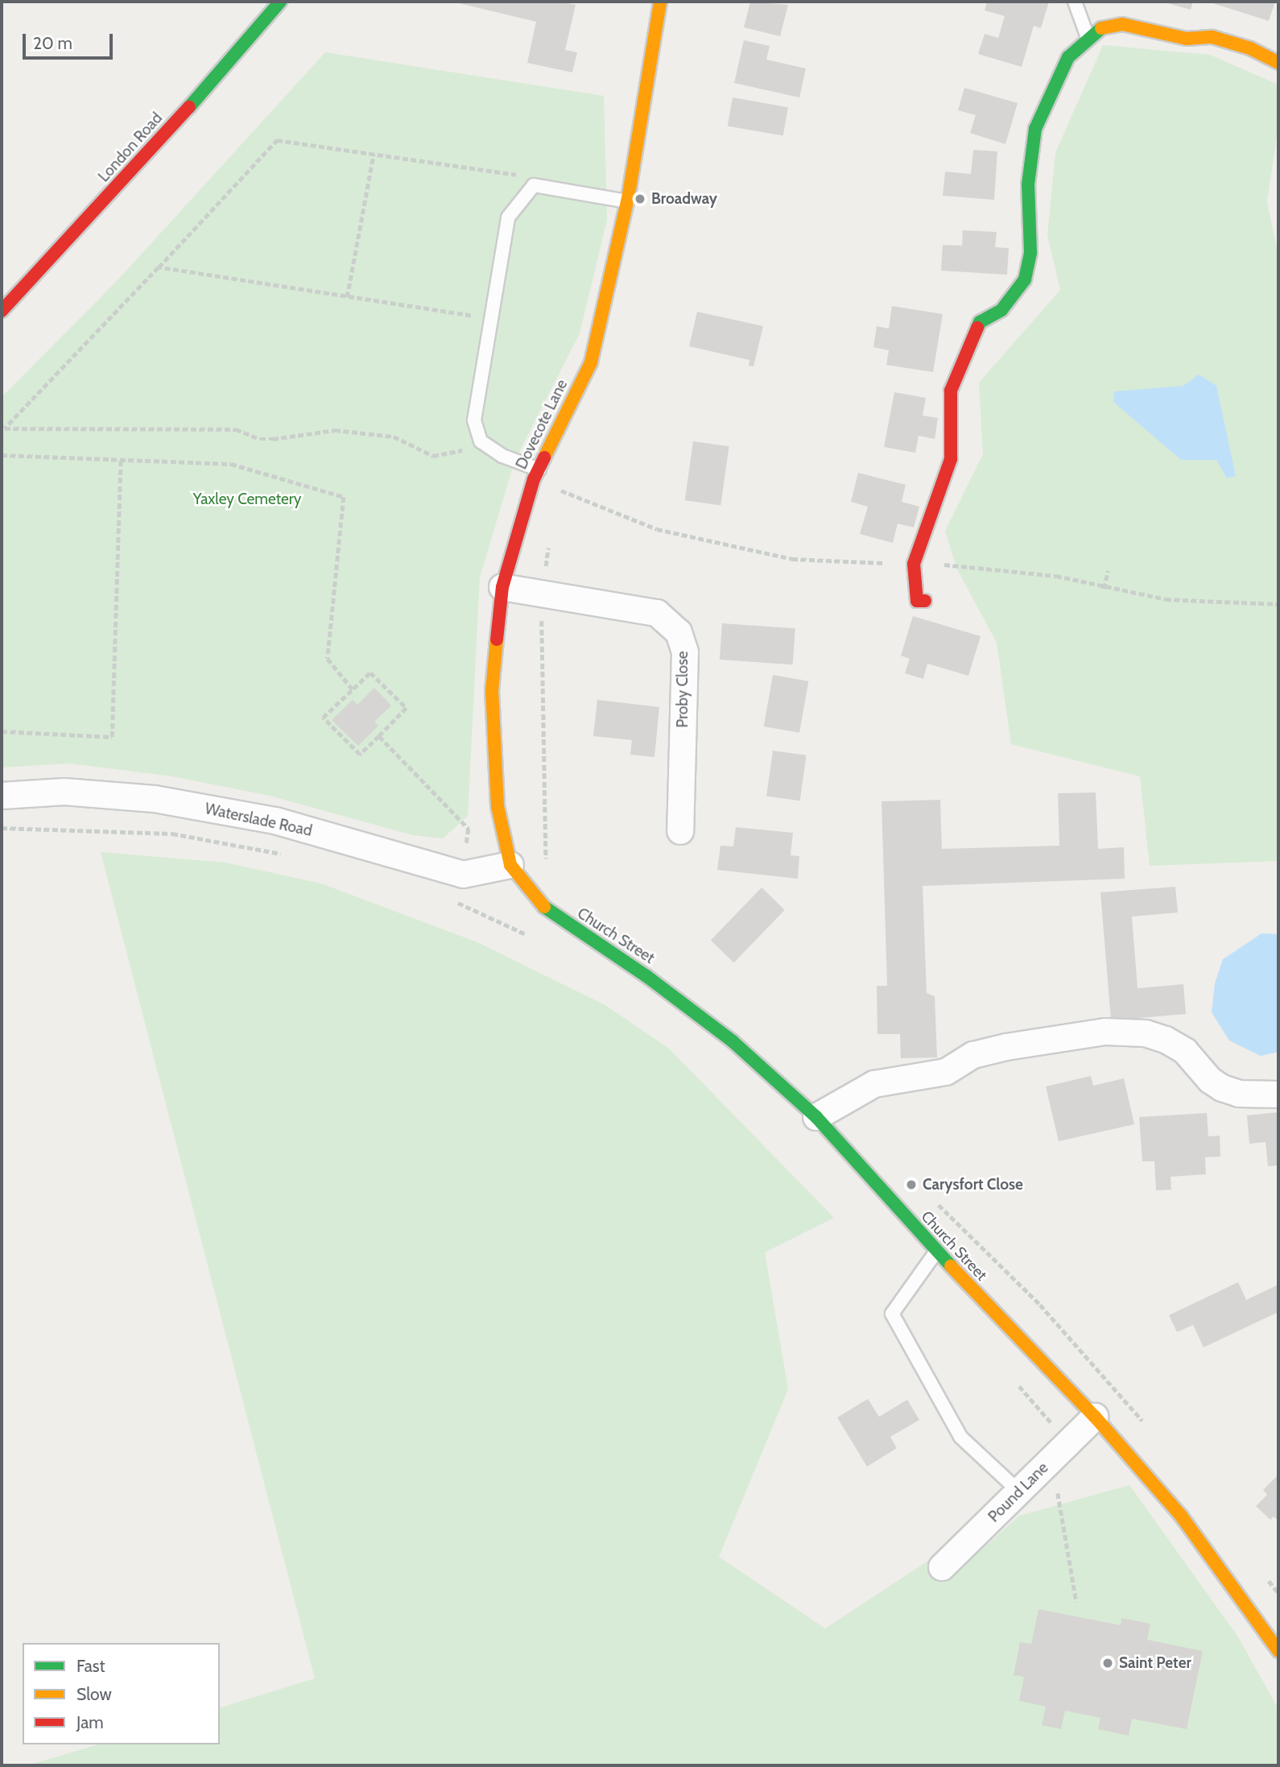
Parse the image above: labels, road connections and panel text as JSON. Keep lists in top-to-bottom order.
{
  "streets": {
    "street": [
      "London Road",
      "Dovecote Lane",
      "Proby Close",
      "Waterslade Road",
      "Church Street",
      "Pound Lane"
    ]
  },
  "crossings": [
    ["Dovecote Lane", "Proby Close"],
    ["Dovecote Lane", "Waterslade Road"],
    ["Dovecote Lane", "Church Street"],
    ["Waterslade Road", "Church Street"],
    ["Church Street", "Pound Lane"]
  ],
  "parks": ["Yaxley Cemetery"],
  "places": ["Broadway", "Carysfort Close", "Saint Peter"],
  "legend": ["Fast", "Slow", "Jam"],
  "scale_bar": "20 m"
}
